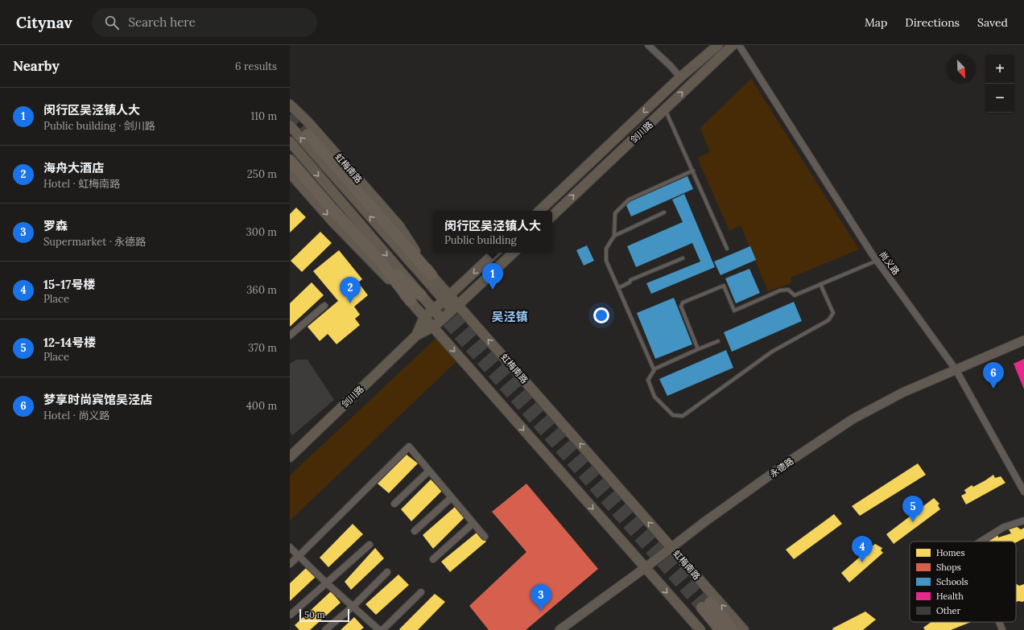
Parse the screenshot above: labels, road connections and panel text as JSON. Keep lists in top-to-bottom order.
{
  "streets": {
    "main road": ["剑川路", "虹梅南路"],
    "street": ["尚义路", "永德路"]
  },
  "crossings": [
    ["剑川路", "虹梅南路"],
    ["虹梅南路", "永德路"],
    ["尚义路", "永德路"]
  ],
  "districts": ["吴泾镇"],
  "legend": [
    "Homes",
    "Shops",
    "Schools",
    "Health",
    "Other"
  ],
  "scale_bar": "50 m",
  "north": "bottom right",
  "page": {
    "header": "Citynav",
    "search": "Search here",
    "nav": ["Map", "Directions", "Saved"],
    "heading": ["Nearby", "6 results"],
    "map_buttons": ["+", "−"],
    "list": [
      {
        "mark": "1",
        "name": "闵行区吴泾镇人大",
        "note": "Public building · 剑川路",
        "value": "110 m"
      },
      {
        "mark": "2",
        "name": "海舟大酒店",
        "note": "Hotel · 虹梅南路",
        "value": "250 m"
      },
      {
        "mark": "3",
        "name": "罗森",
        "note": "Supermarket · 永德路",
        "value": "300 m"
      },
      {
        "mark": "4",
        "name": "15-17号楼",
        "note": "Place",
        "value": "360 m"
      },
      {
        "mark": "5",
        "name": "12-14号楼",
        "note": "Place",
        "value": "370 m"
      },
      {
        "mark": "6",
        "name": "梦享时尚宾馆吴泾店",
        "note": "Hotel · 尚义路",
        "value": "400 m"
      }
    ],
    "popup": ["闵行区吴泾镇人大", "Public building"],
    "pins": [
      "1",
      "2",
      "6",
      "5",
      "4",
      "3"
    ],
    "scale": "50 m"
  }
}
